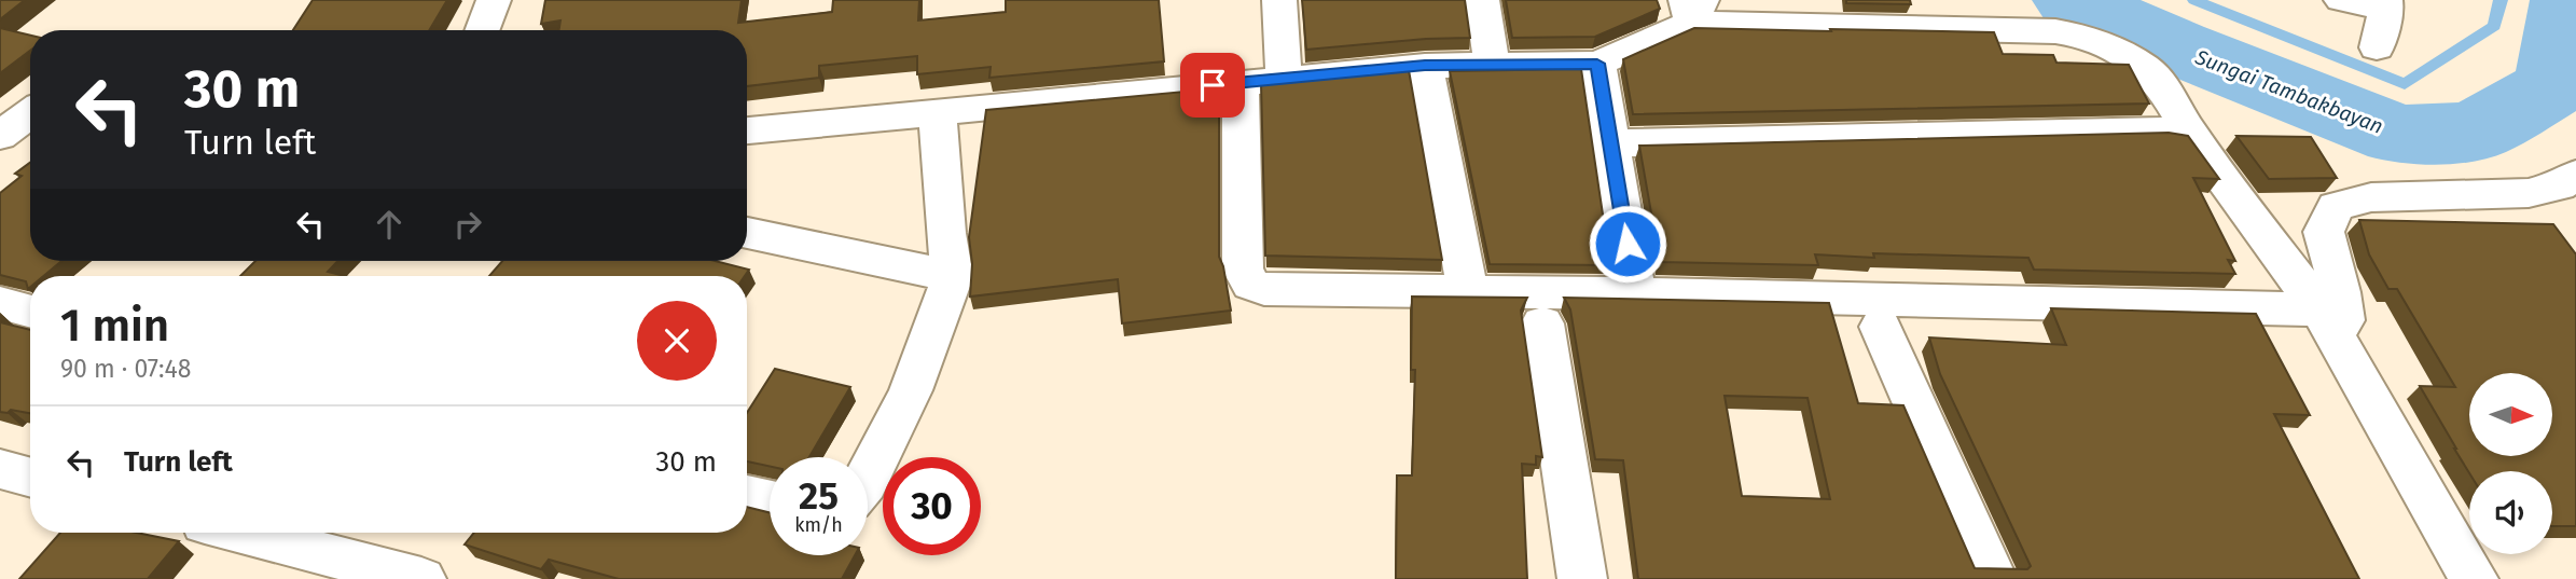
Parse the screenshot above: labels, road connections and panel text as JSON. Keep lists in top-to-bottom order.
{
  "water": ["Sungai Tambakbayan"],
  "north": "right",
  "page": {
    "turn": ["30 m", "Turn left"],
    "heading": ["1 min", "90 m · 07:48"],
    "list": [
      {
        "name": "Turn left",
        "value": "30 m"
      }
    ],
    "speed": "25 km/h",
    "limit": "30"
  }
}
